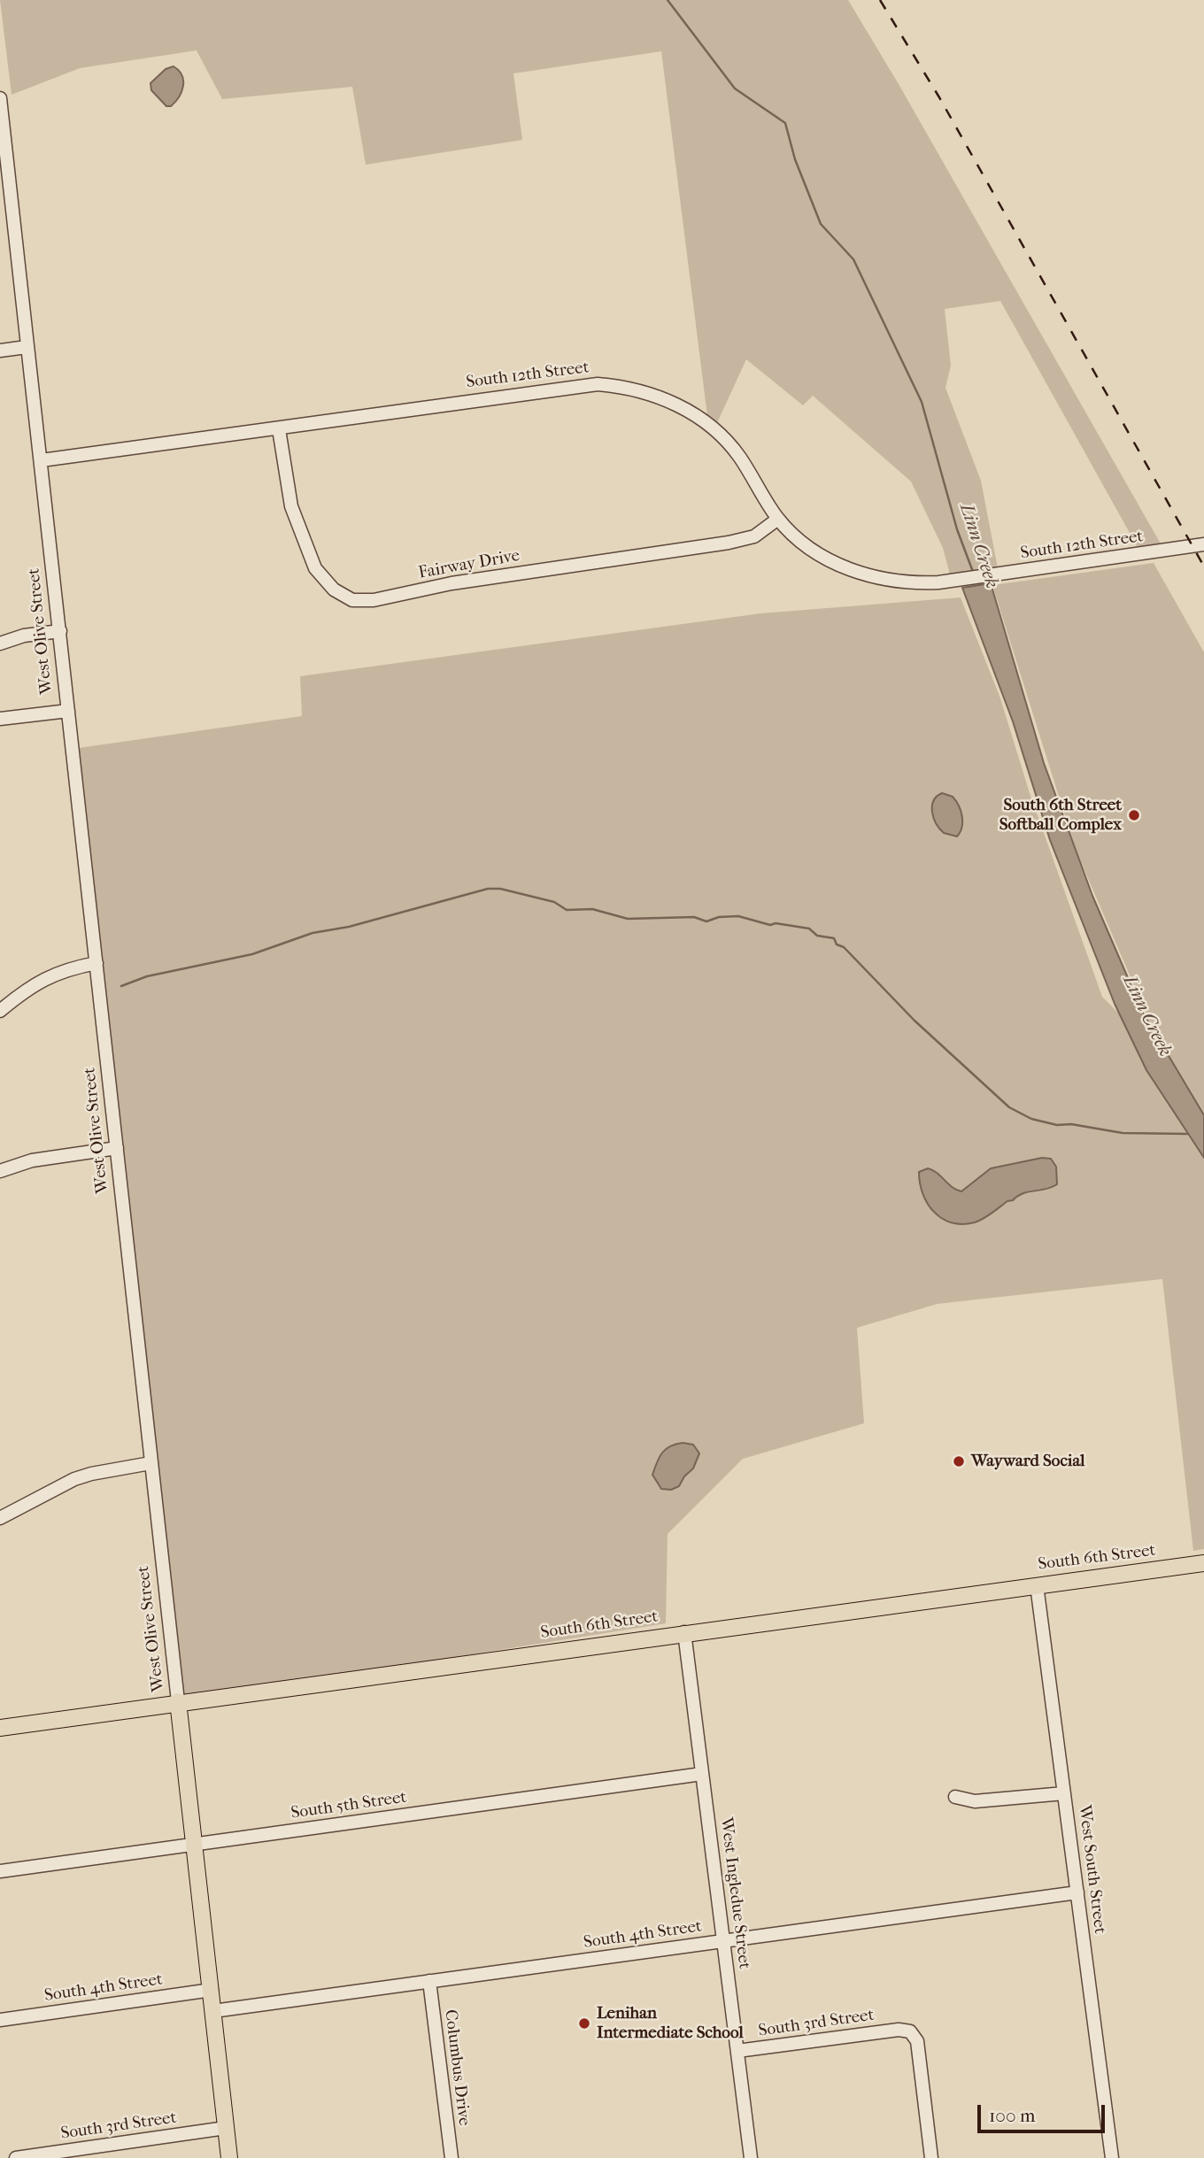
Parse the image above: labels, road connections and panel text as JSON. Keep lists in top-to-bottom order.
{
  "streets": {
    "main road": ["West Olive Street", "South 6th Street"],
    "street": [
      "South 12th Street",
      "Fairway Drive",
      "South 5th Street",
      "West South Street",
      "West Ingledue Street",
      "South 4th Street",
      "South 3rd Street",
      "Columbus Drive"
    ]
  },
  "crossings": [
    ["South 12th Street", "Fairway Drive"],
    ["South 12th Street", "West Olive Street"],
    ["West Olive Street", "South 6th Street"],
    ["West Olive Street", "South 5th Street"],
    ["West Olive Street", "South 4th Street"],
    ["West Olive Street", "South 3rd Street"],
    ["South 6th Street", "West South Street"],
    ["South 6th Street", "West Ingledue Street"],
    ["South 5th Street", "West Ingledue Street"],
    ["West South Street", "South 4th Street"],
    ["West Ingledue Street", "South 4th Street"],
    ["West Ingledue Street", "South 3rd Street"],
    ["South 4th Street", "Columbus Drive"]
  ],
  "water": ["Linn Creek"],
  "places": ["South 6th Street Softball Complex", "Wayward Social", "Lenihan Intermediate School"],
  "scale_bar": "100 m"
}
